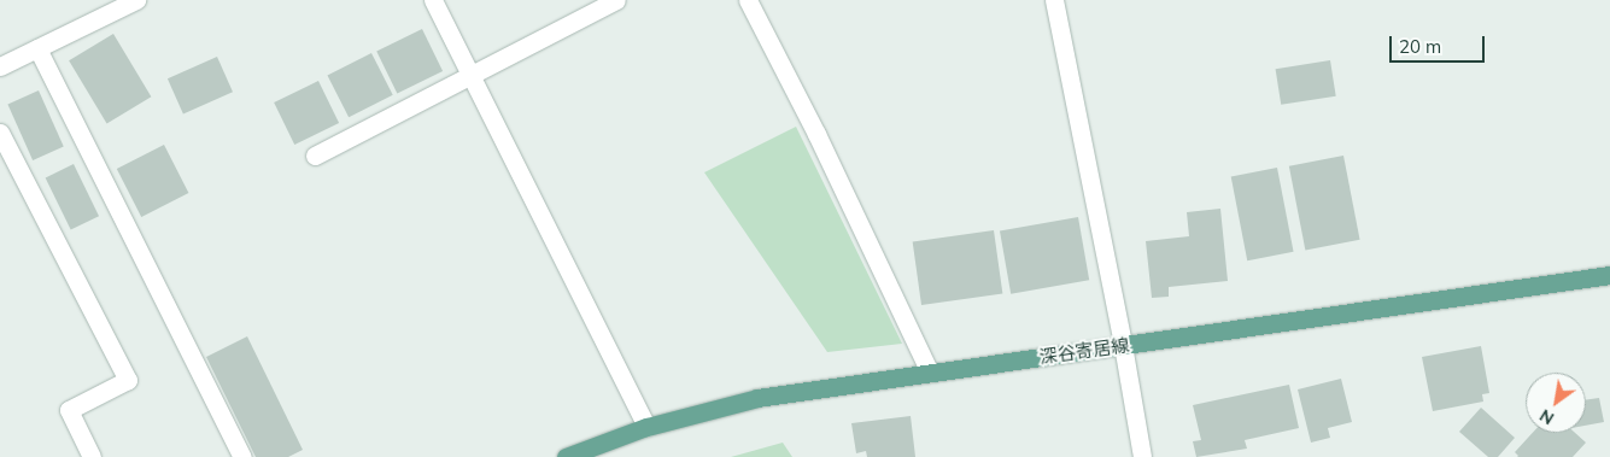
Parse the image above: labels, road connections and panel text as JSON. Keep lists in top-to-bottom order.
{
  "streets": {
    "main road": ["深谷寄居線"]
  },
  "scale_bar": "20 m",
  "north": "bottom left"
}
